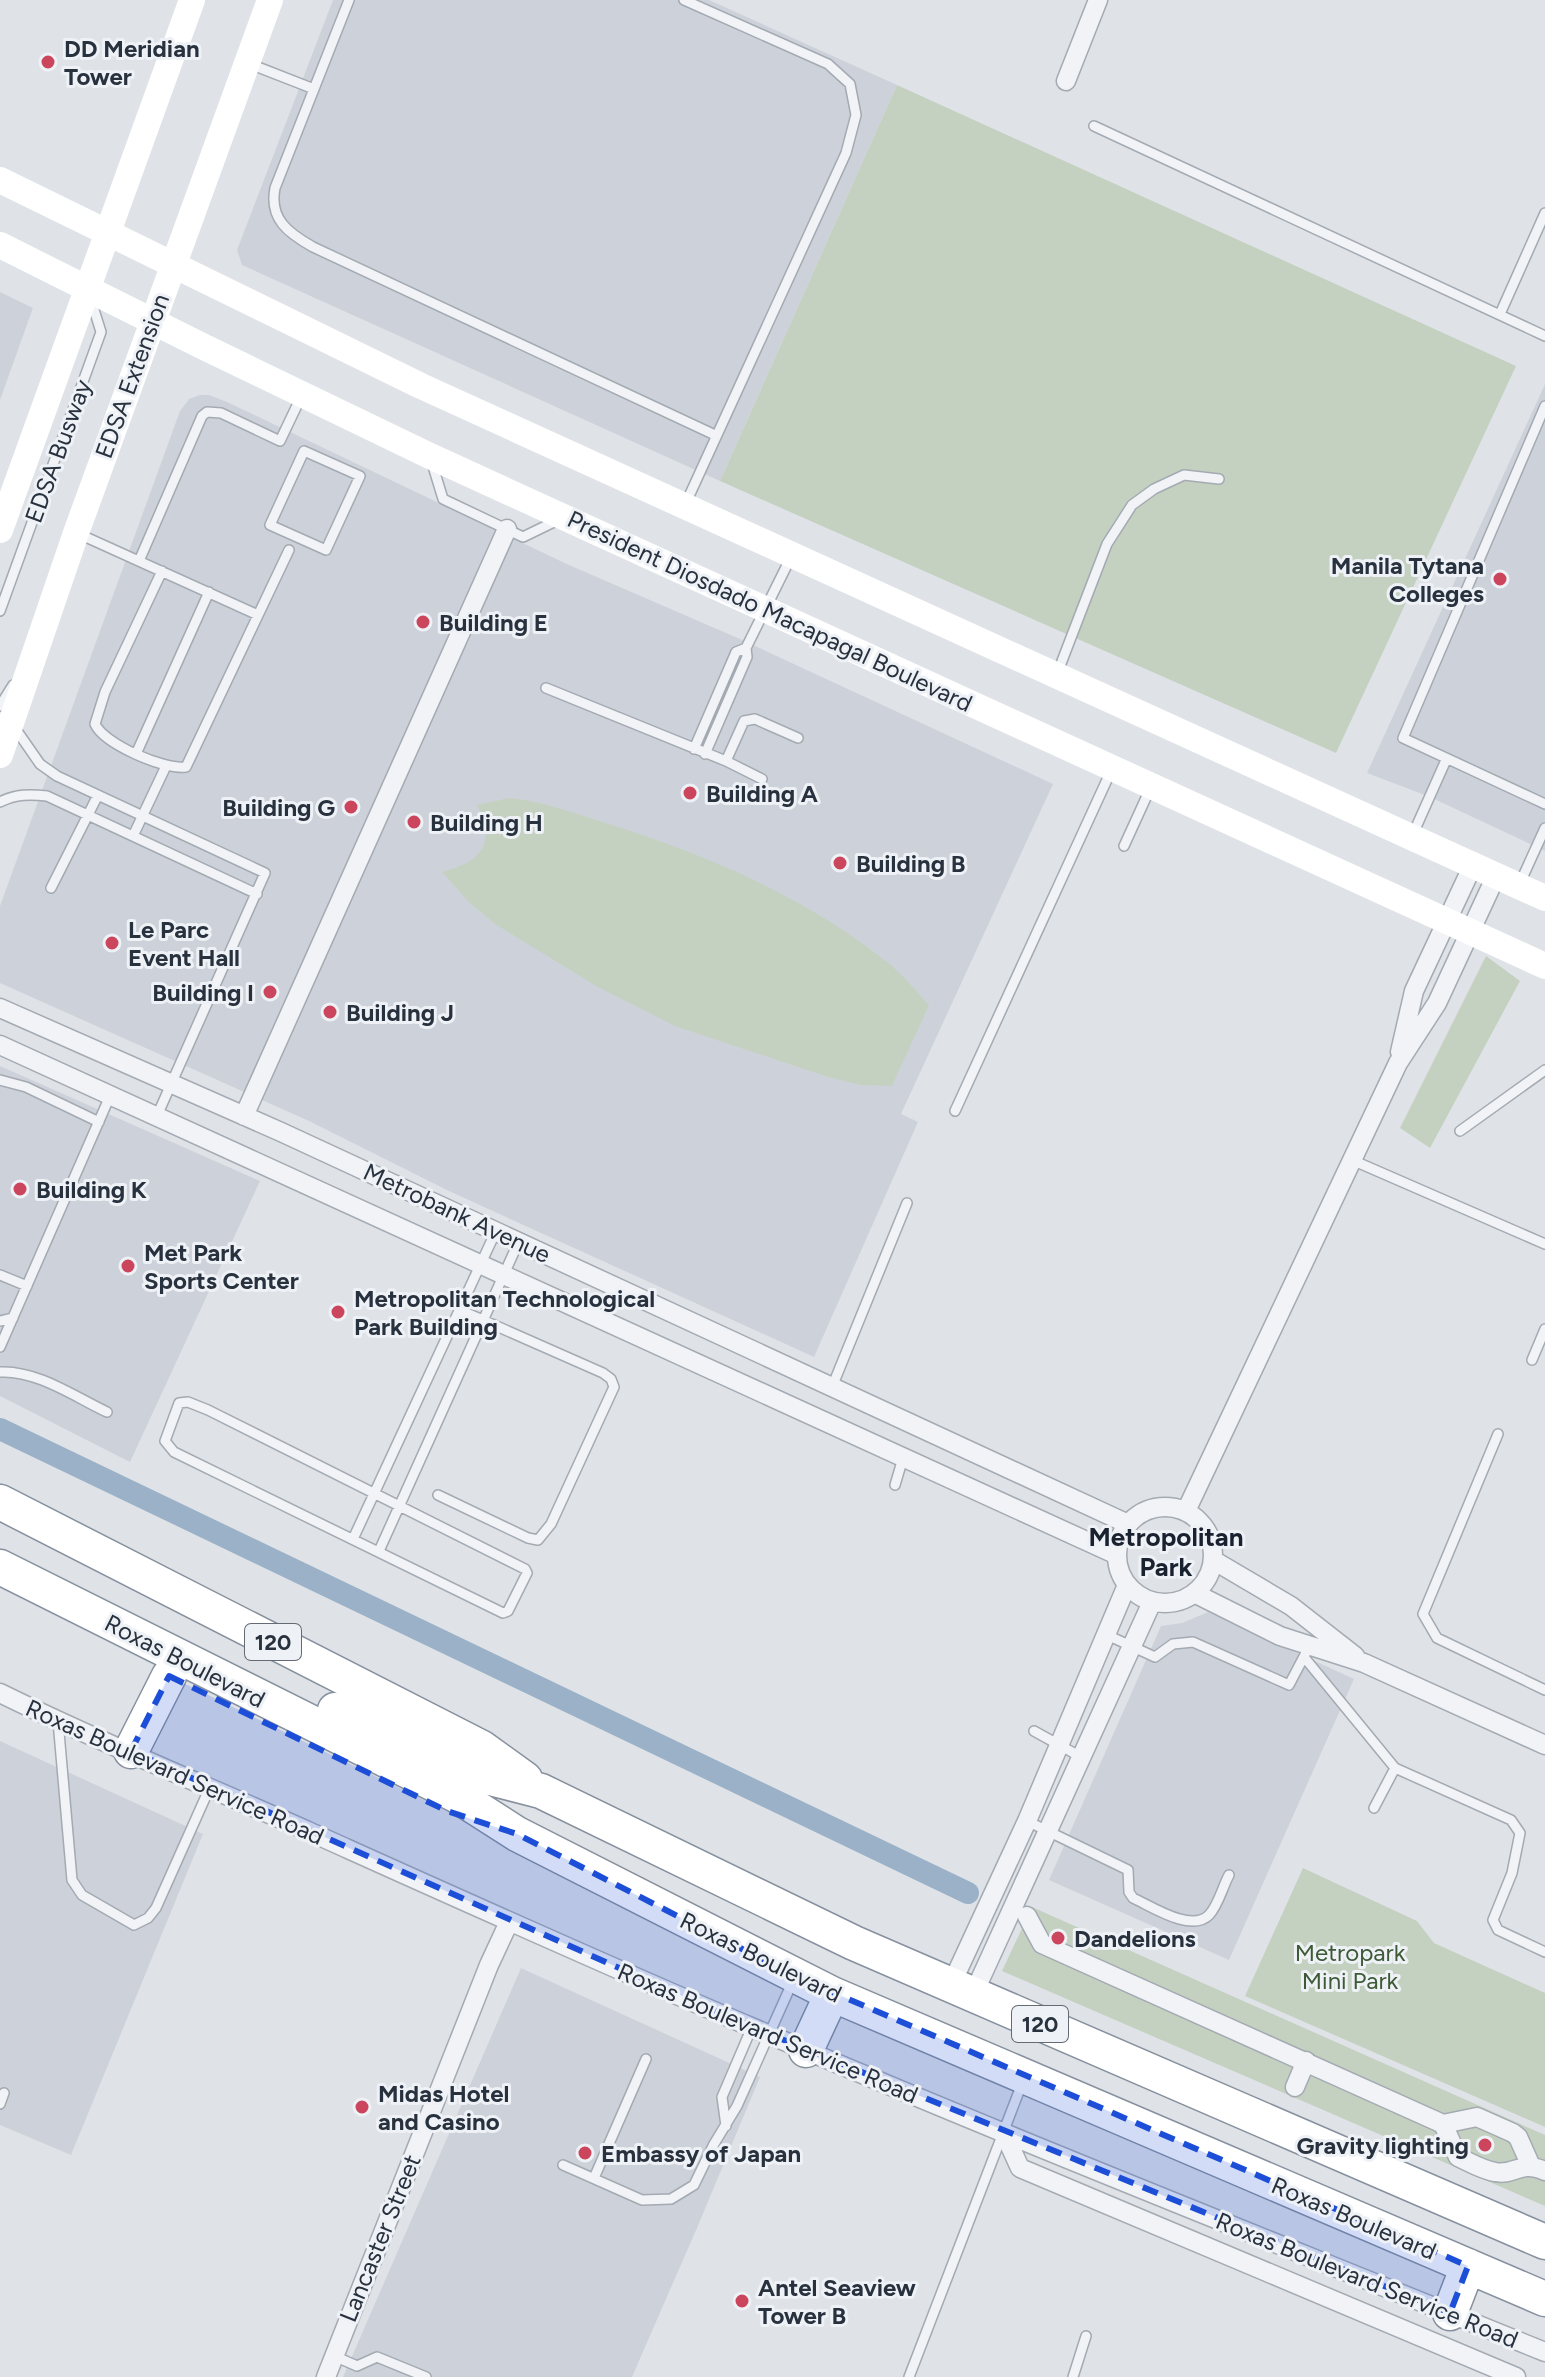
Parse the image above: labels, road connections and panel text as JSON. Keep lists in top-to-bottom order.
{
  "streets": {
    "highway": ["120", "Roxas Boulevard"],
    "main road": ["EDSA Extension", "President Diosdado Macapagal Boulevard"],
    "street": ["Metrobank Avenue", "Roxas Boulevard Service Road", "Lancaster Street"],
    "lane": ["EDSA Busway"]
  },
  "crossings": [
    ["EDSA Extension", "President Diosdado Macapagal Boulevard"],
    ["EDSA Busway", "President Diosdado Macapagal Boulevard"],
    ["120", "Roxas Boulevard"],
    ["Roxas Boulevard Service Road", "Lancaster Street"]
  ],
  "districts": ["Metropolitan Park"],
  "parks": ["Metropark Mini Park"],
  "places": [
    "DD Meridian Tower",
    "Manila Tytana Colleges",
    "Building E",
    "Building A",
    "Building G",
    "Building H",
    "Building B",
    "Le Parc Event Hall",
    "Building I",
    "Building J",
    "Building K",
    "Met Park Sports Center",
    "Metropolitan Technological Park Building",
    "Dandelions",
    "Midas Hotel and Casino",
    "Gravity lighting",
    "Embassy of Japan",
    "Antel Seaview Tower B"
  ]
}
